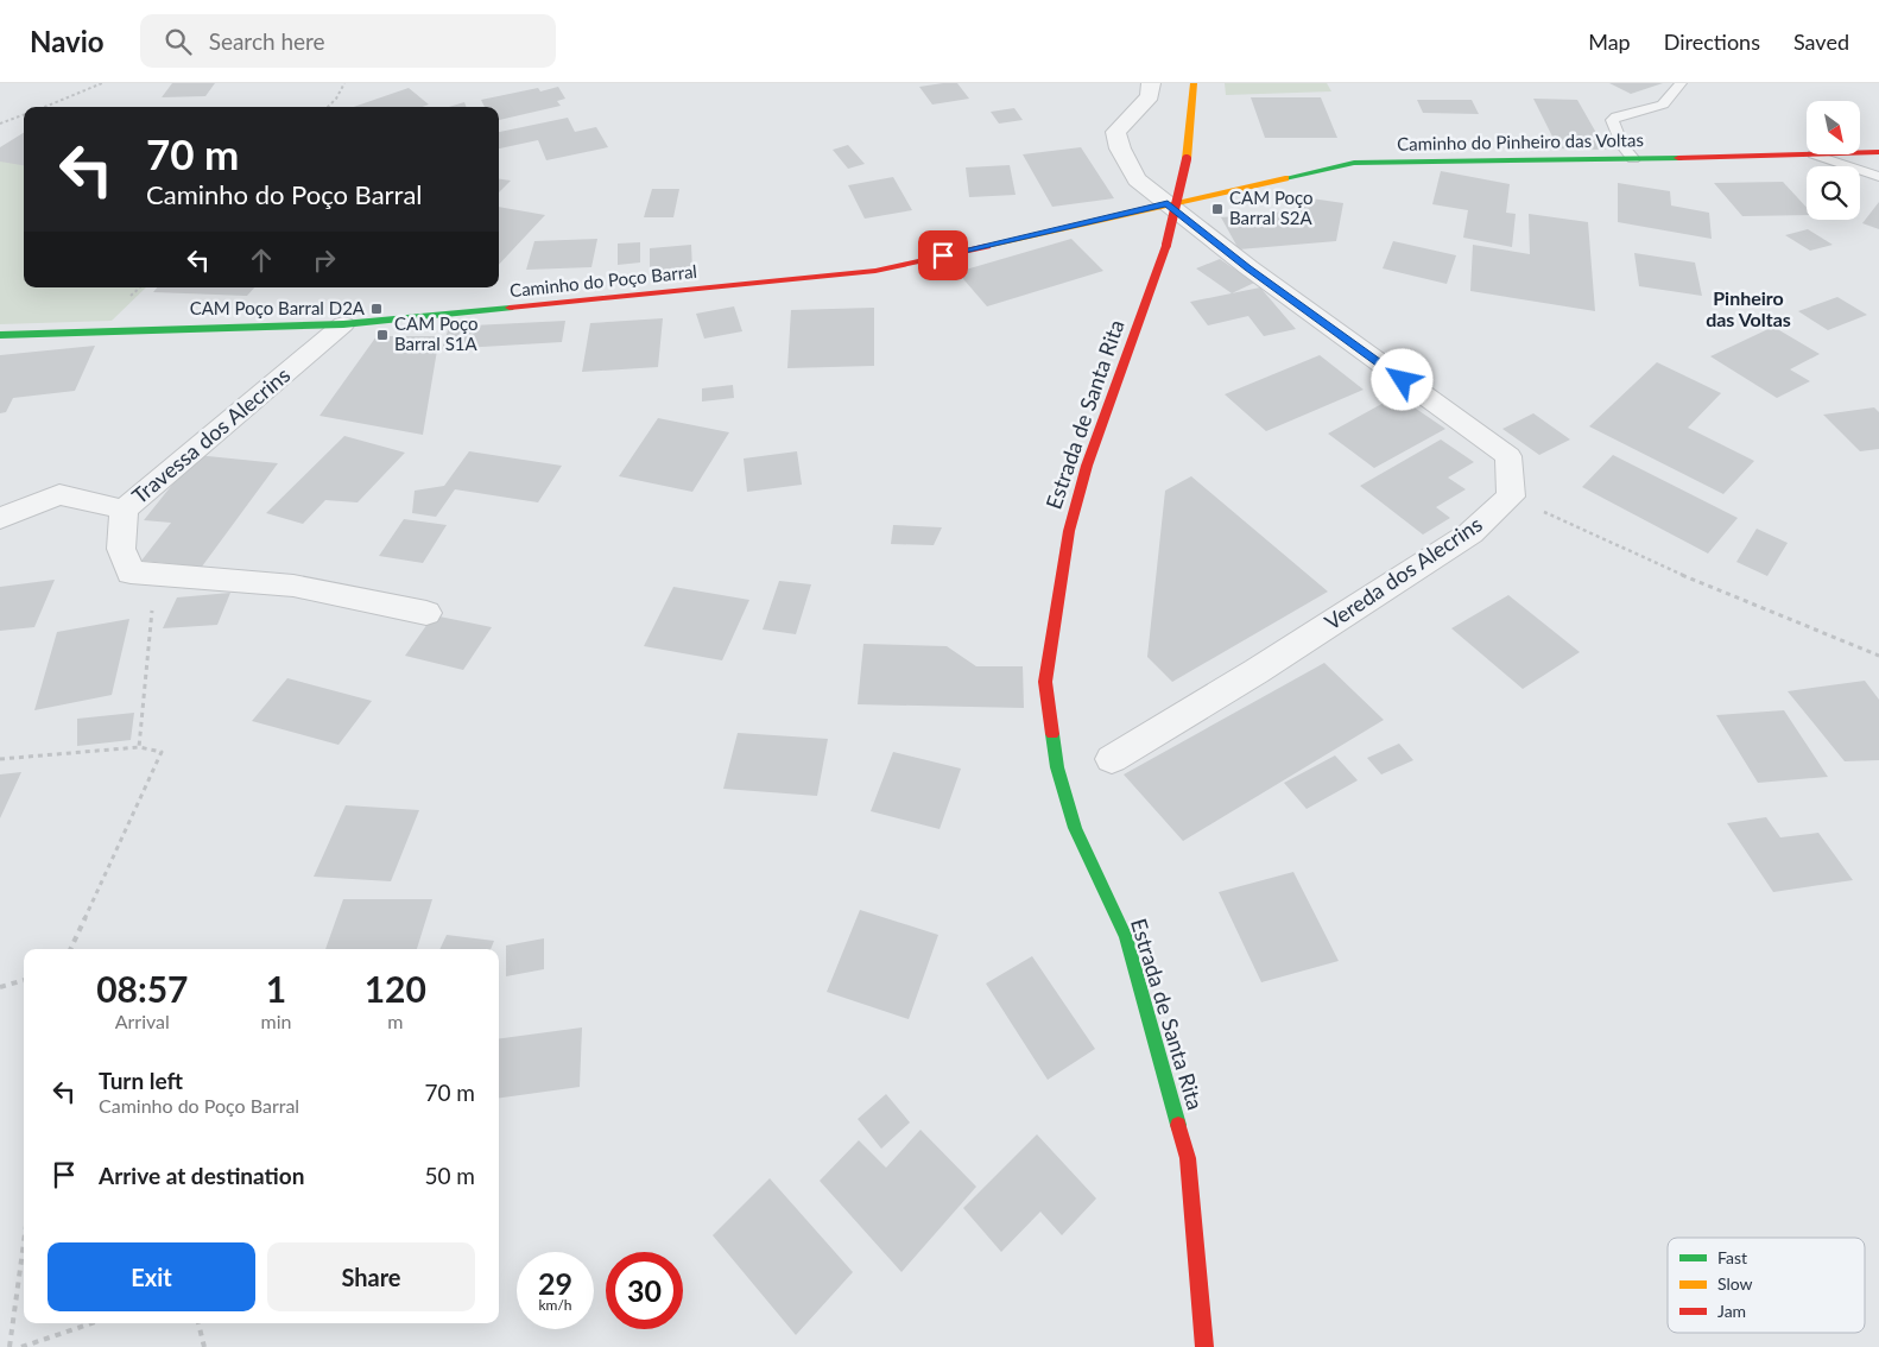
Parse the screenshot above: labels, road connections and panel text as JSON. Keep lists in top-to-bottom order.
{
  "streets": {
    "street": [
      "Caminho do Pinheiro das Voltas",
      "Caminho do Poço Barral",
      "Estrada de Santa Rita",
      "Travessa dos Alecrins",
      "Vereda dos Alecrins"
    ]
  },
  "crossings": [
    ["Caminho do Pinheiro das Voltas", "Caminho do Poço Barral"],
    ["Caminho do Poço Barral", "Travessa dos Alecrins"]
  ],
  "districts": ["Pinheiro das Voltas"],
  "places": {
    "transit": ["CAM Poço Barral S2A", "CAM Poço Barral D2A", "CAM Poço Barral S1A"]
  },
  "legend": ["Fast", "Slow", "Jam"],
  "north": "bottom right",
  "page": {
    "header": "Navio",
    "search": "Search here",
    "nav": ["Map", "Directions", "Saved"],
    "turn": ["70 m", "Caminho do Poço Barral"],
    "eta": [
      "08:57",
      "Arrival",
      "1",
      "min",
      "120",
      "m"
    ],
    "list": [
      {
        "name": "Turn left",
        "note": "Caminho do Poço Barral",
        "value": "70 m"
      },
      {
        "name": "Arrive at destination",
        "value": "50 m"
      }
    ],
    "buttons": ["Exit", "Share"],
    "speed": "29 km/h",
    "limit": "30"
  }
}
